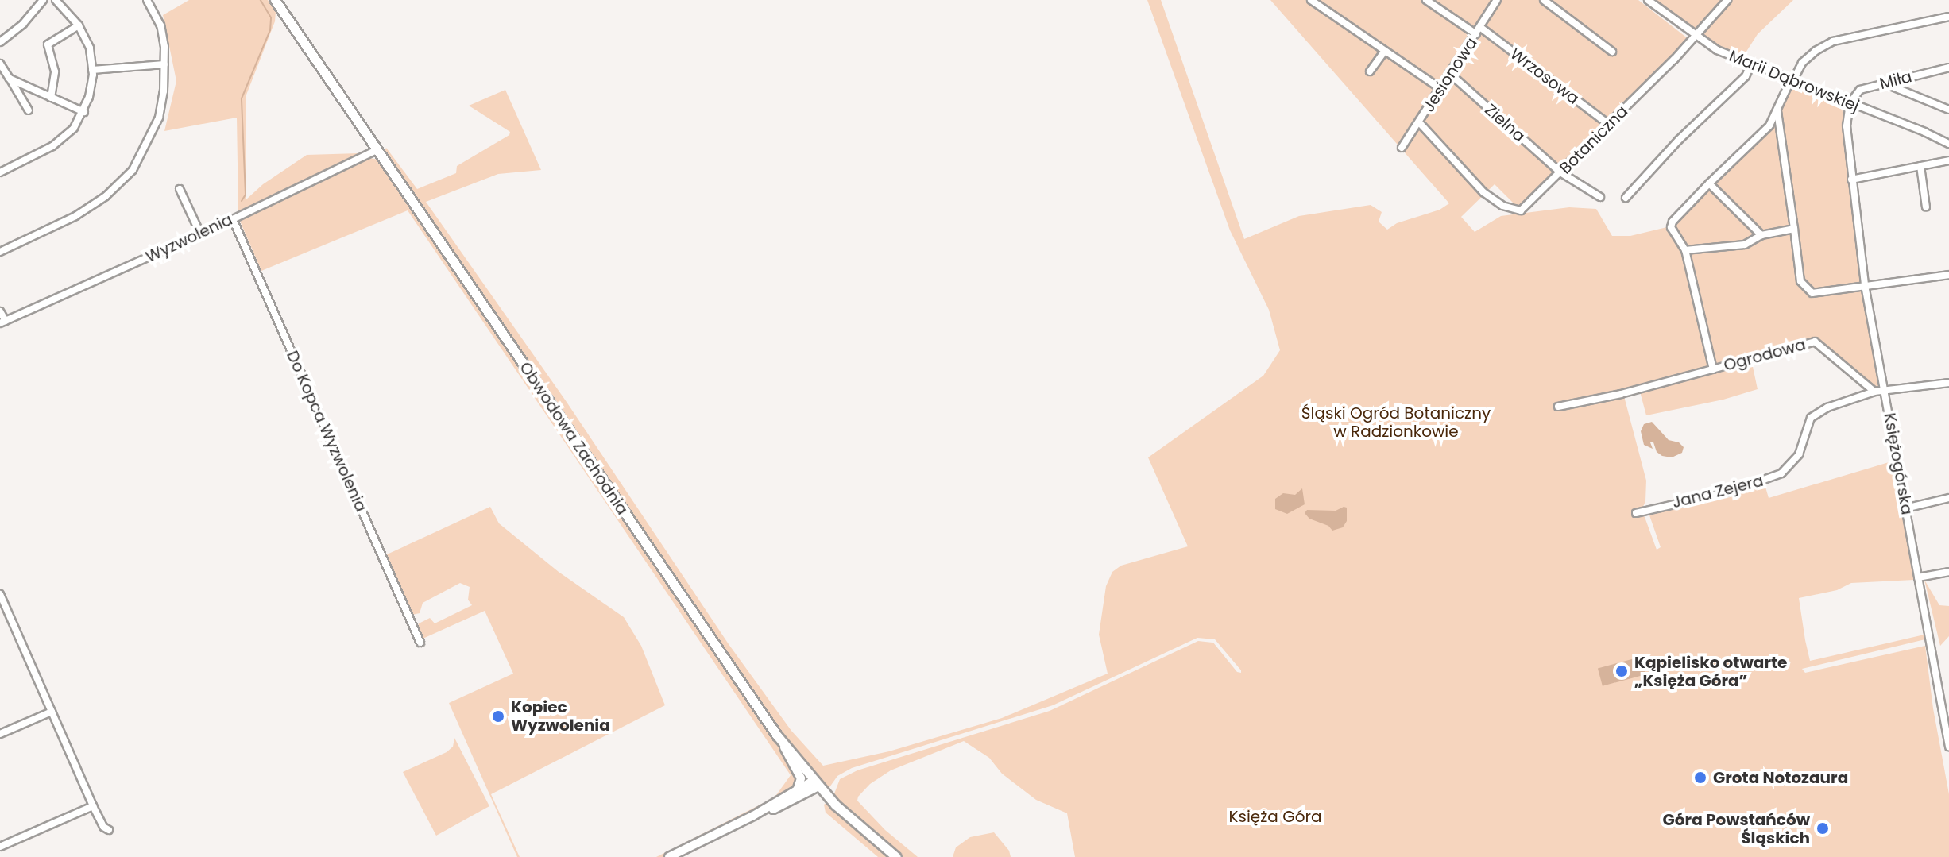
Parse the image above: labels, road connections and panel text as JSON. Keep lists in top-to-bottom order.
{
  "streets": {
    "main road": ["Obwodowa Zachodnia"],
    "street": [
      "Jesionowa",
      "Wrzosowa",
      "Miła",
      "Marii Dąbrowskiej",
      "Zielna",
      "Botaniczna",
      "Wyzwolenia",
      "Ogrodowa",
      "Do Kopca Wyzwolenia",
      "Księżogórska",
      "Jana Zejera"
    ]
  },
  "crossings": [
    ["Jesionowa", "Wrzosowa"],
    ["Jesionowa", "Zielna"],
    ["Jesionowa", "Botaniczna"],
    ["Wrzosowa", "Botaniczna"],
    ["Miła", "Marii Dąbrowskiej"],
    ["Miła", "Księżogórska"],
    ["Marii Dąbrowskiej", "Botaniczna"],
    ["Marii Dąbrowskiej", "Ogrodowa"],
    ["Marii Dąbrowskiej", "Księżogórska"],
    ["Zielna", "Botaniczna"],
    ["Wyzwolenia", "Do Kopca Wyzwolenia"],
    ["Wyzwolenia", "Obwodowa Zachodnia"],
    ["Ogrodowa", "Jana Zejera"],
    ["Księżogórska", "Jana Zejera"]
  ],
  "parks": ["Śląski Ogród Botaniczny w Radzionkowie", "Księża Góra"],
  "places": [
    "Kąpielisko otwarte „Księża Góra”",
    "Kopiec Wyzwolenia",
    "Grota Notozaura",
    "Góra Powstańców Śląskich"
  ]
}
